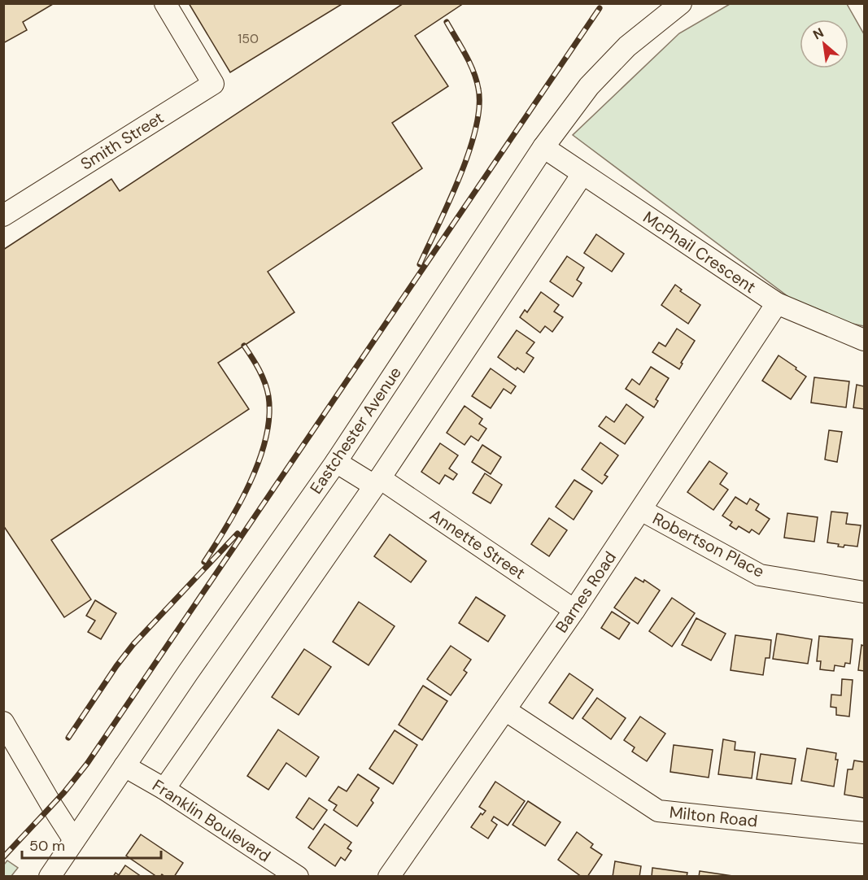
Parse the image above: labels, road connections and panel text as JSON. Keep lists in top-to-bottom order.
{
  "streets": {
    "street": [
      "Smith Street",
      "McPhail Crescent",
      "Eastchester Avenue",
      "Annette Street",
      "Robertson Place",
      "Barnes Road",
      "Milton Road",
      "Franklin Boulevard"
    ]
  },
  "crossings": [
    ["McPhail Crescent", "Eastchester Avenue"],
    ["McPhail Crescent", "Barnes Road"],
    ["Eastchester Avenue", "Annette Street"],
    ["Eastchester Avenue", "Franklin Boulevard"],
    ["Annette Street", "Barnes Road"],
    ["Robertson Place", "Barnes Road"],
    ["Barnes Road", "Milton Road"]
  ],
  "house_numbers": ["150"],
  "scale_bar": "50 m",
  "north": "top left"
}
